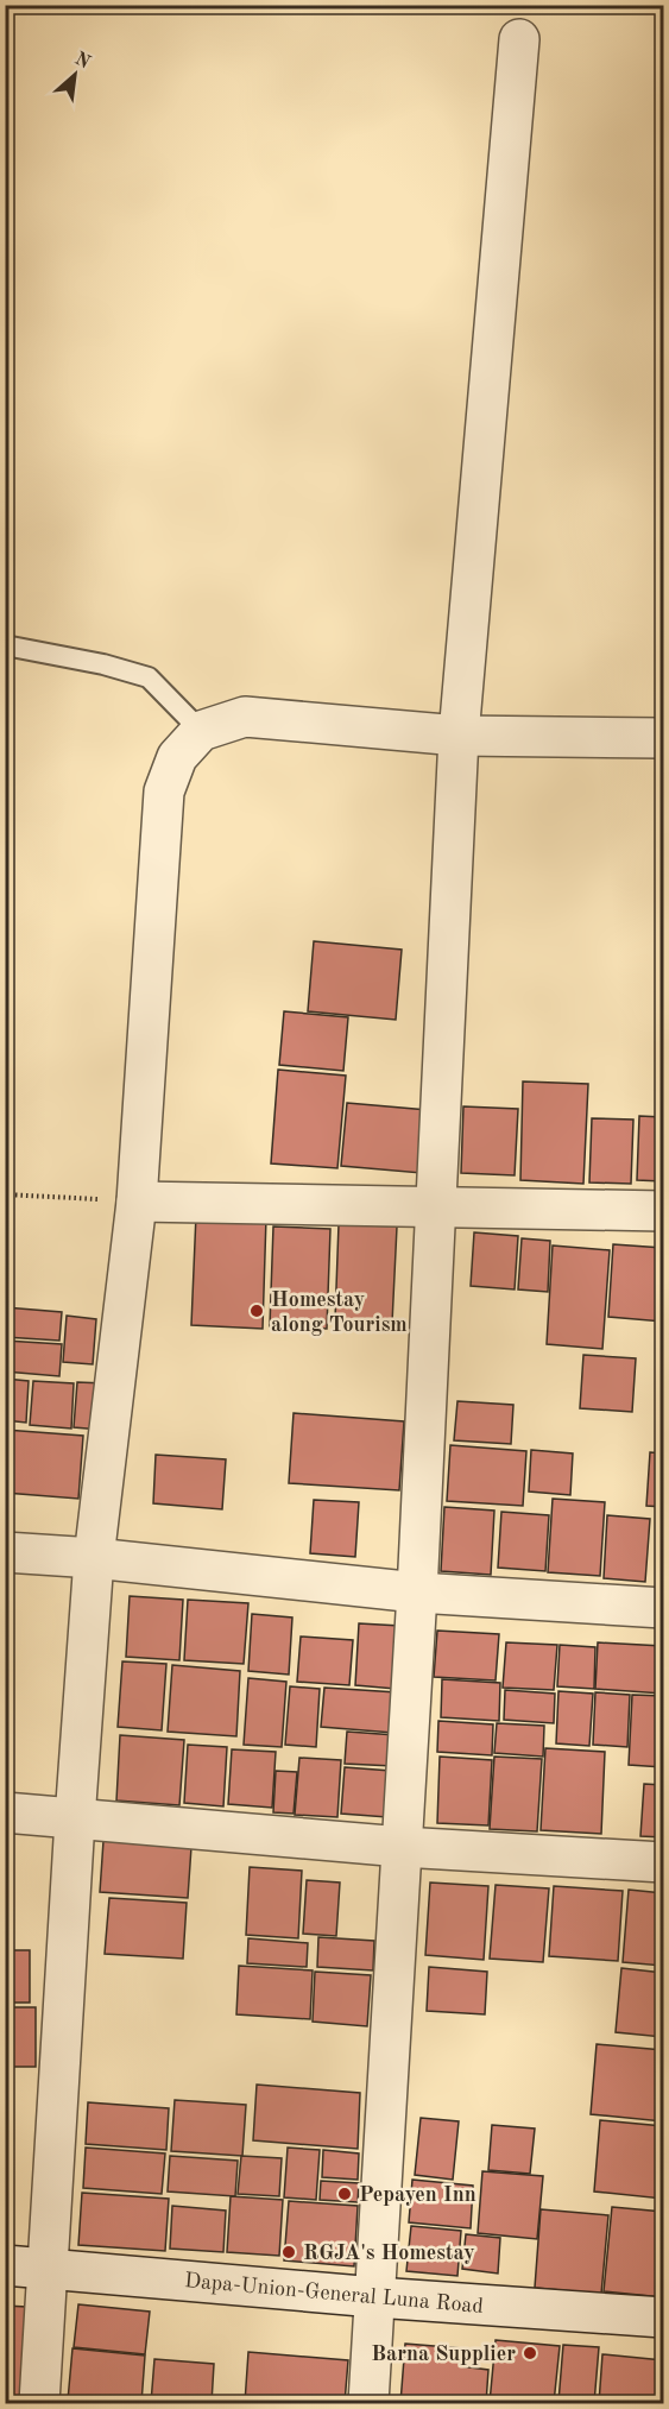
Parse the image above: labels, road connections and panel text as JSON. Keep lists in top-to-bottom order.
{
  "streets": {
    "street": ["Dapa-Union-General Luna Road"]
  },
  "places": [
    "Homestay along Tourism",
    "Pepayen Inn",
    "RGJA's Homestay",
    "Barna Supplier"
  ],
  "north": "top right"
}
